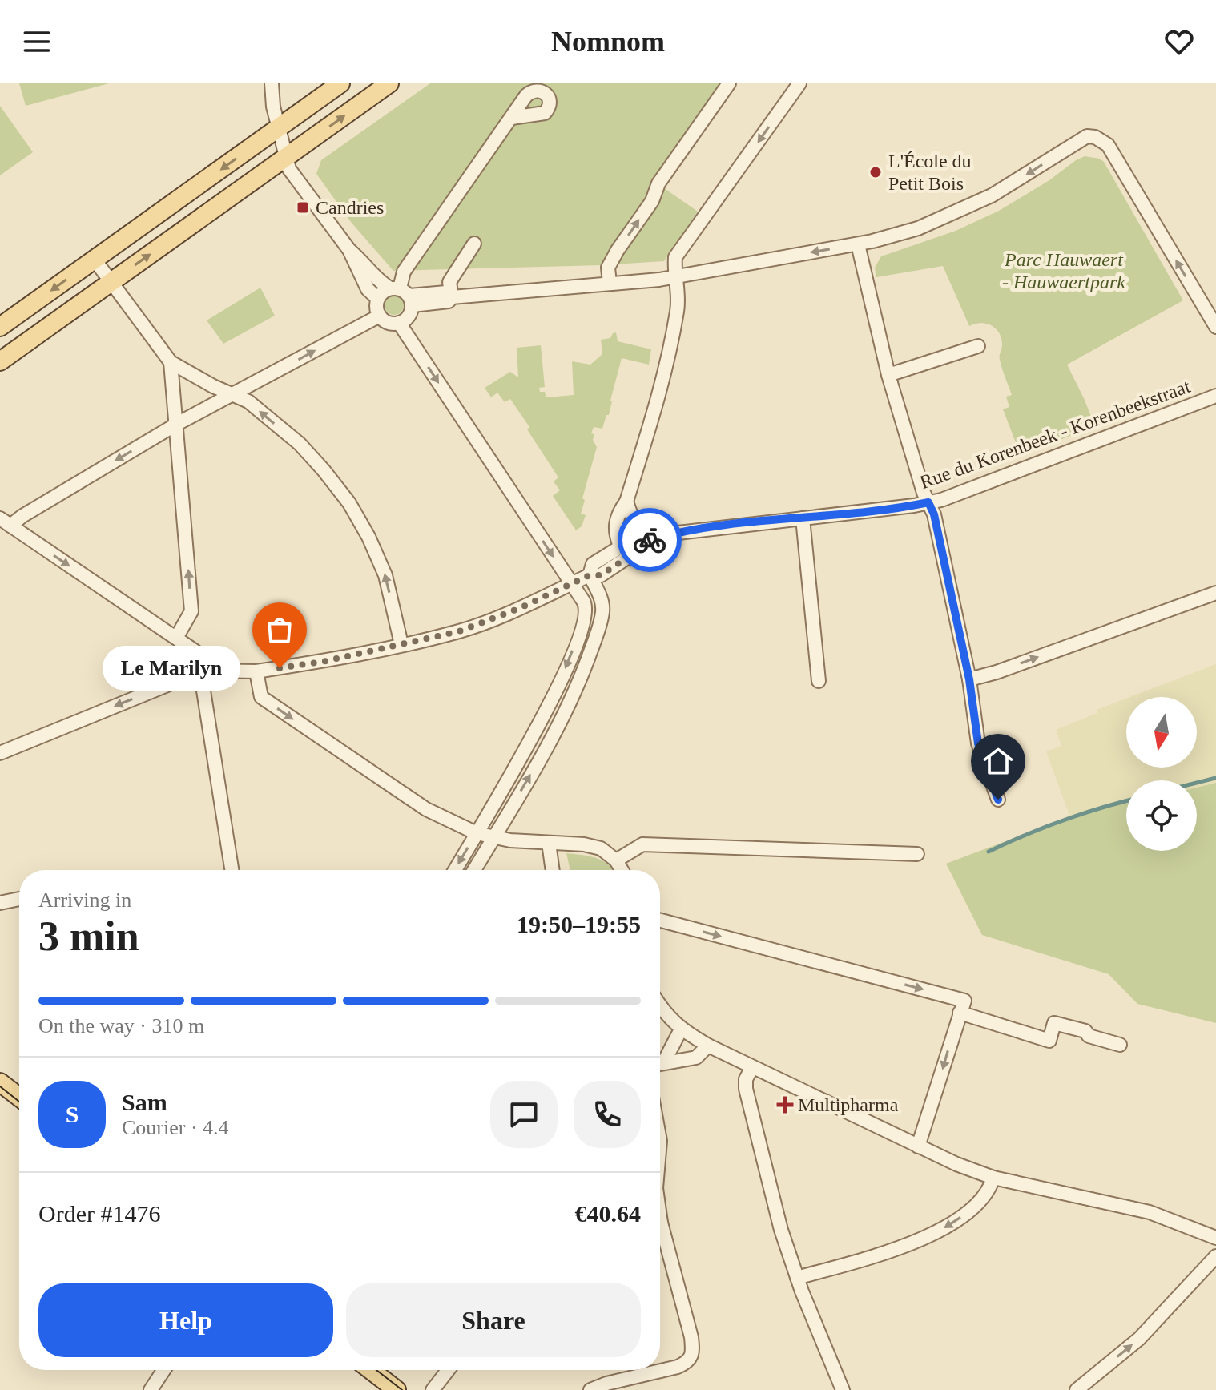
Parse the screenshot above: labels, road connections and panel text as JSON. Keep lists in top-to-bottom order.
{
  "streets": {
    "street": ["Rue du Korenbeek - Korenbeekstraat"]
  },
  "parks": ["Parc Hauwaert - Hauwaertpark"],
  "places": {
    "other": ["L'École du Petit Bois", "Le Marilyn"],
    "transit": ["Candries"],
    "health": ["Multipharma"]
  },
  "north": "bottom",
  "page": {
    "header": "Nomnom",
    "bubble": "Le Marilyn",
    "heading": ["3 min", "Arriving in", "19:50–19:55"],
    "panel": [
      "Sam",
      "Courier · 4.4",
      "Order #1476",
      "€40.64"
    ],
    "bar": "On the way · 310 m",
    "round": "S",
    "buttons": ["Help", "Share"]
  }
}
